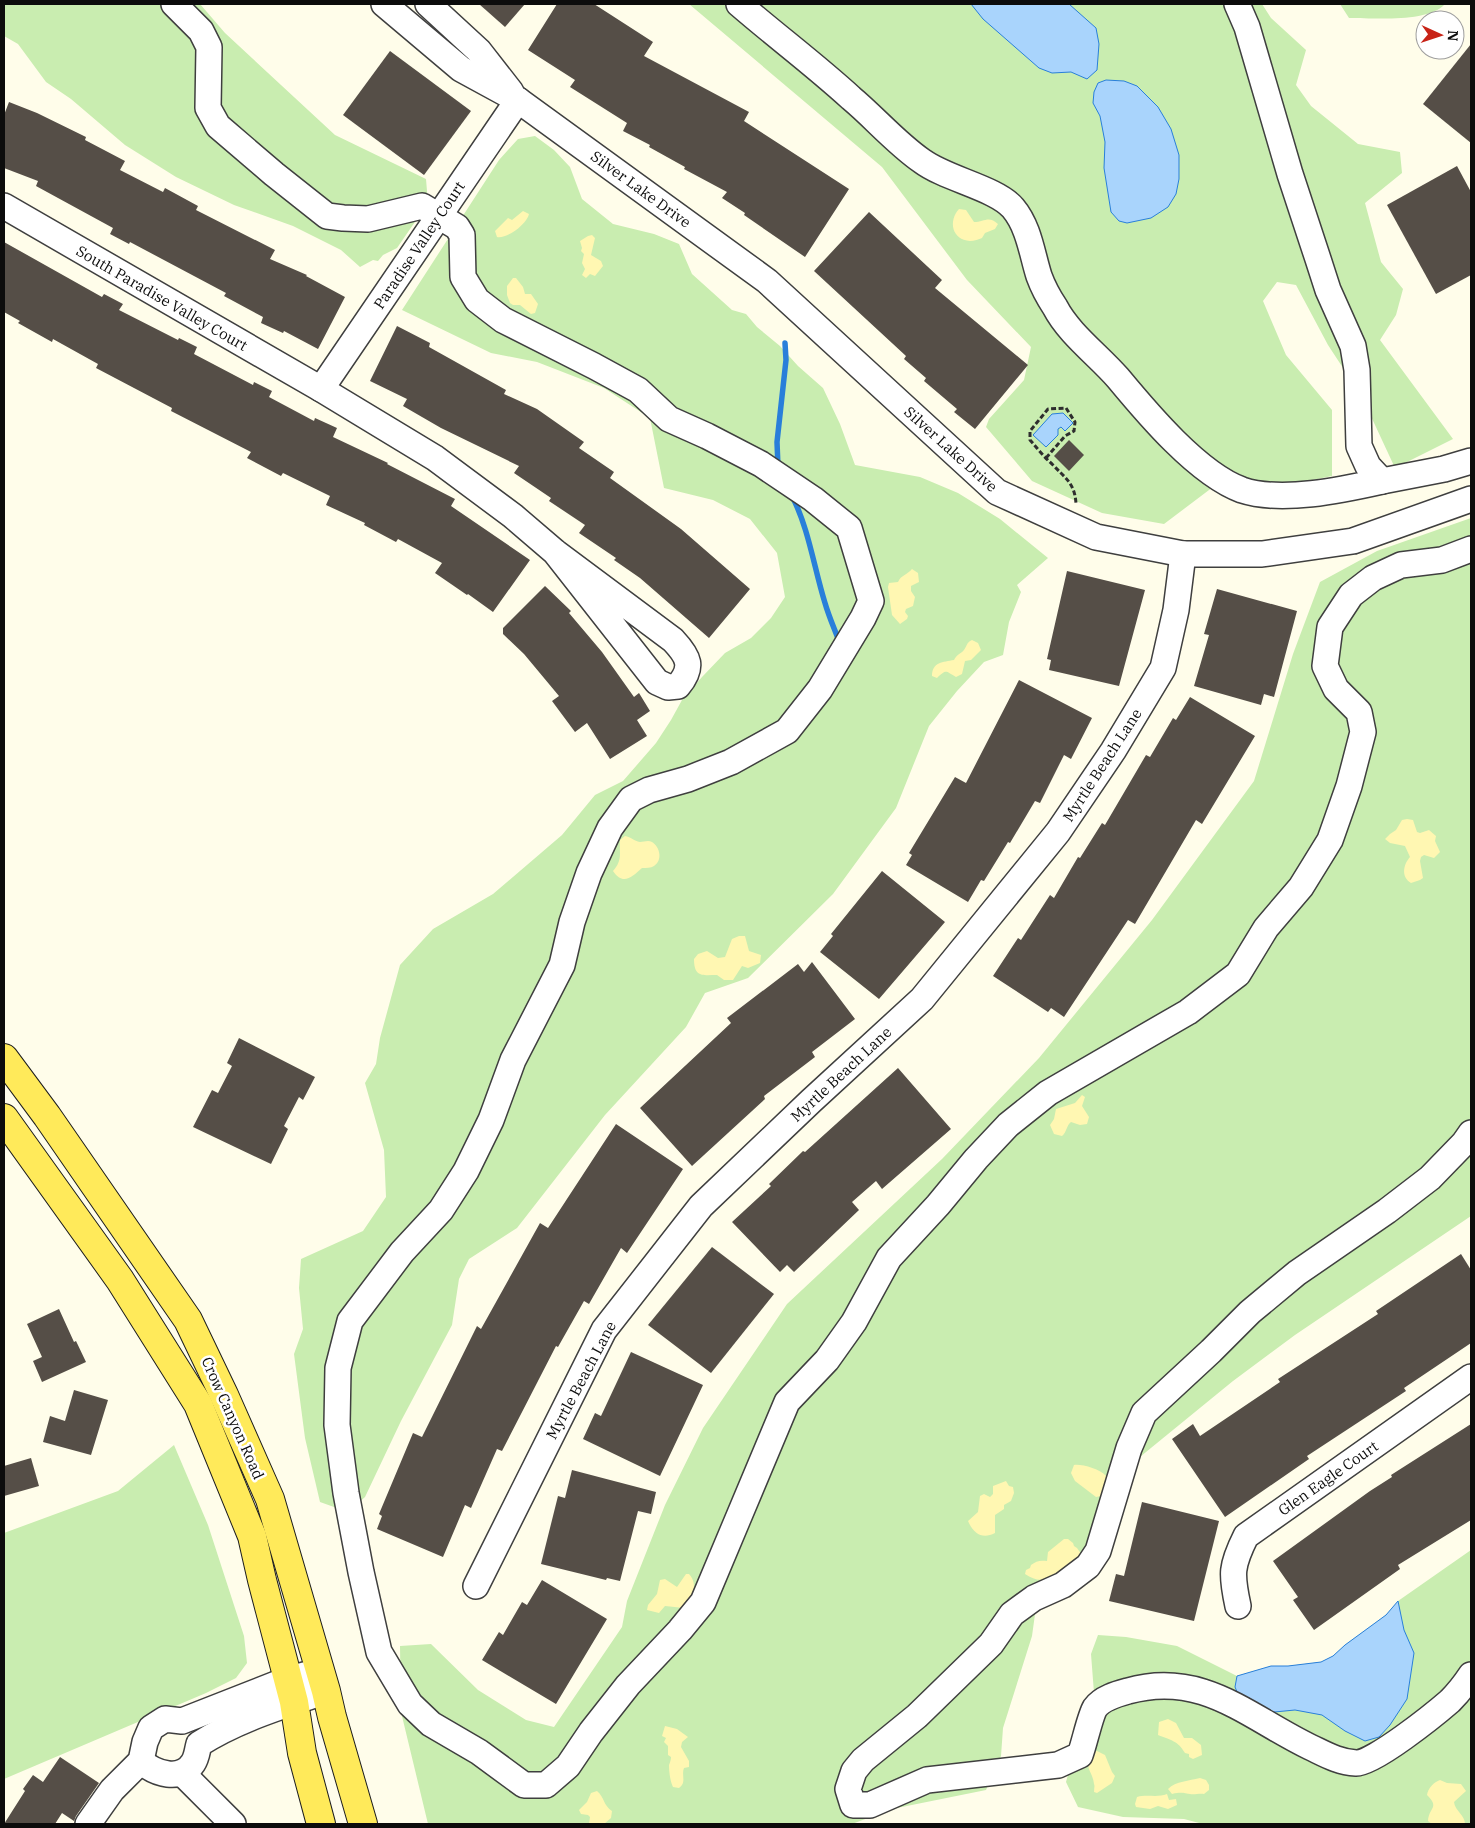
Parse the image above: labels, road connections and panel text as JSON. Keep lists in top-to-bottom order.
{
  "streets": {
    "main road": ["Crow Canyon Road"],
    "street": [
      "Silver Lake Drive",
      "Paradise Valley Court",
      "South Paradise Valley Court",
      "Myrtle Beach Lane",
      "Glen Eagle Court"
    ]
  },
  "crossings": [
    ["Silver Lake Drive", "Paradise Valley Court"],
    ["Silver Lake Drive", "Myrtle Beach Lane"],
    ["Paradise Valley Court", "South Paradise Valley Court"]
  ],
  "north": "right"
}
